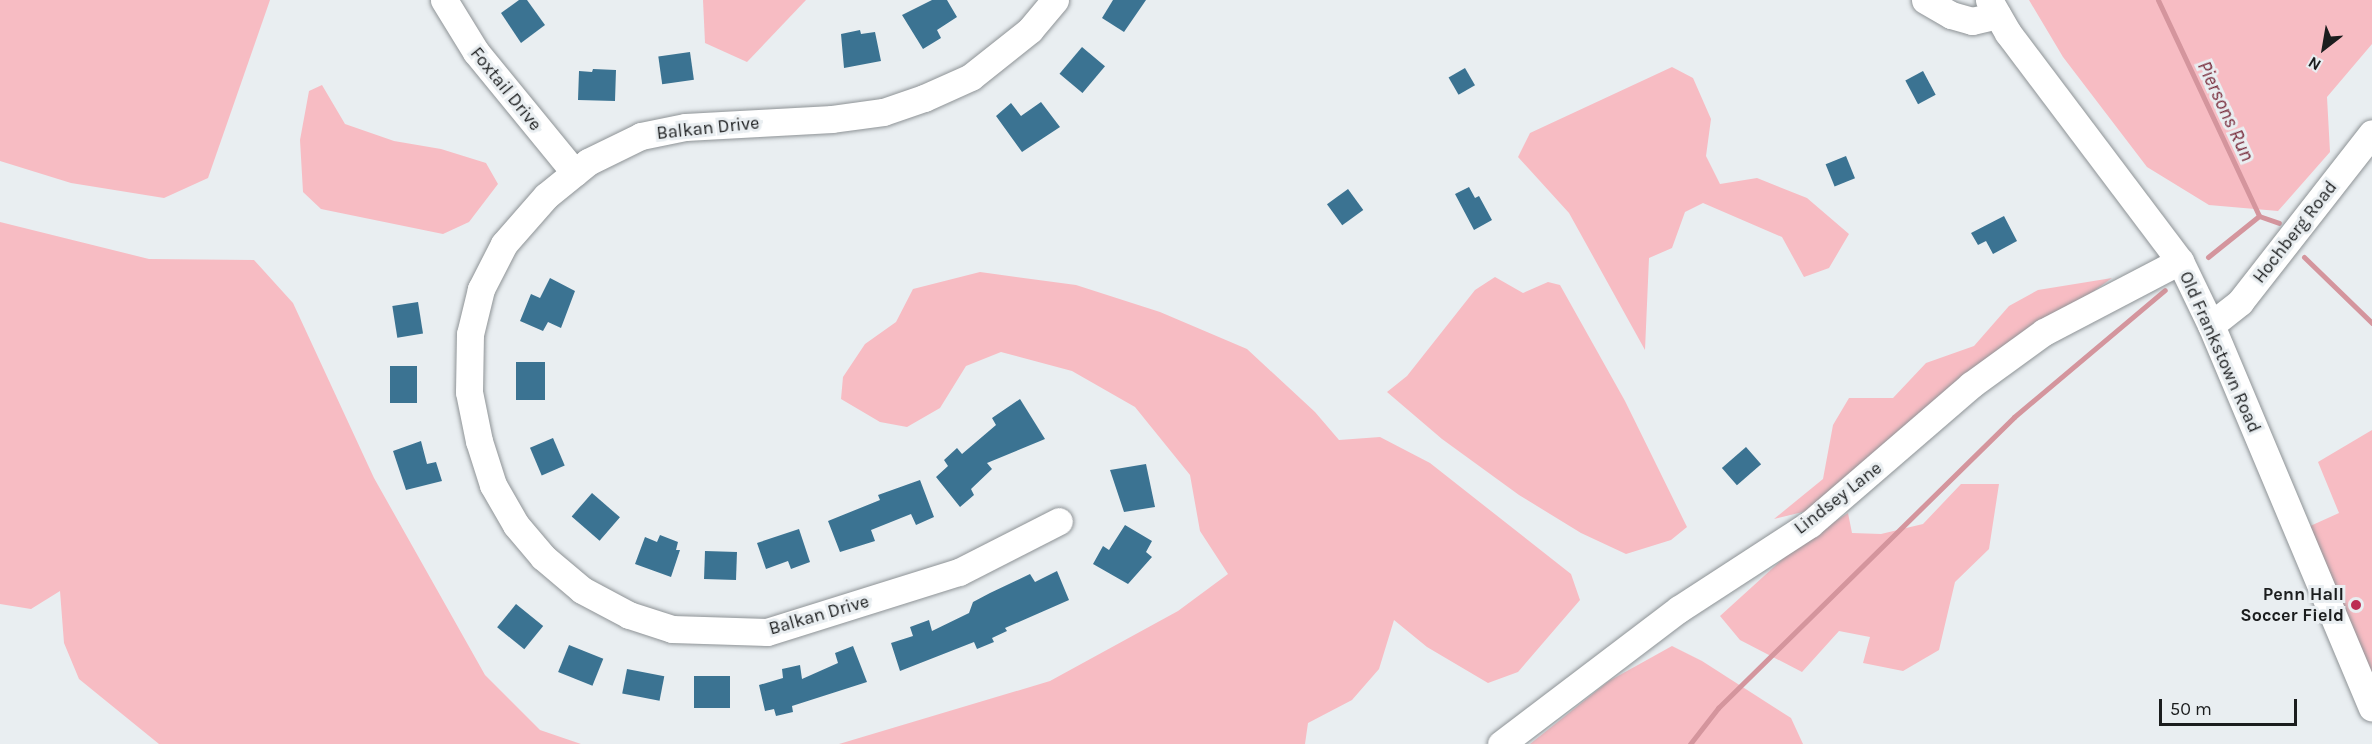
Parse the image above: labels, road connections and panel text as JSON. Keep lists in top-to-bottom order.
{
  "streets": {
    "street": [
      "Foxtail Drive",
      "Balkan Drive",
      "Hochberg Road",
      "Old Frankstown Road",
      "Lindsey Lane"
    ]
  },
  "crossings": [
    ["Foxtail Drive", "Balkan Drive"],
    ["Hochberg Road", "Old Frankstown Road"],
    ["Old Frankstown Road", "Lindsey Lane"]
  ],
  "water": ["Piersons Run"],
  "places": ["Penn Hall Soccer Field"],
  "scale_bar": "50 m",
  "north": "bottom left"
}
